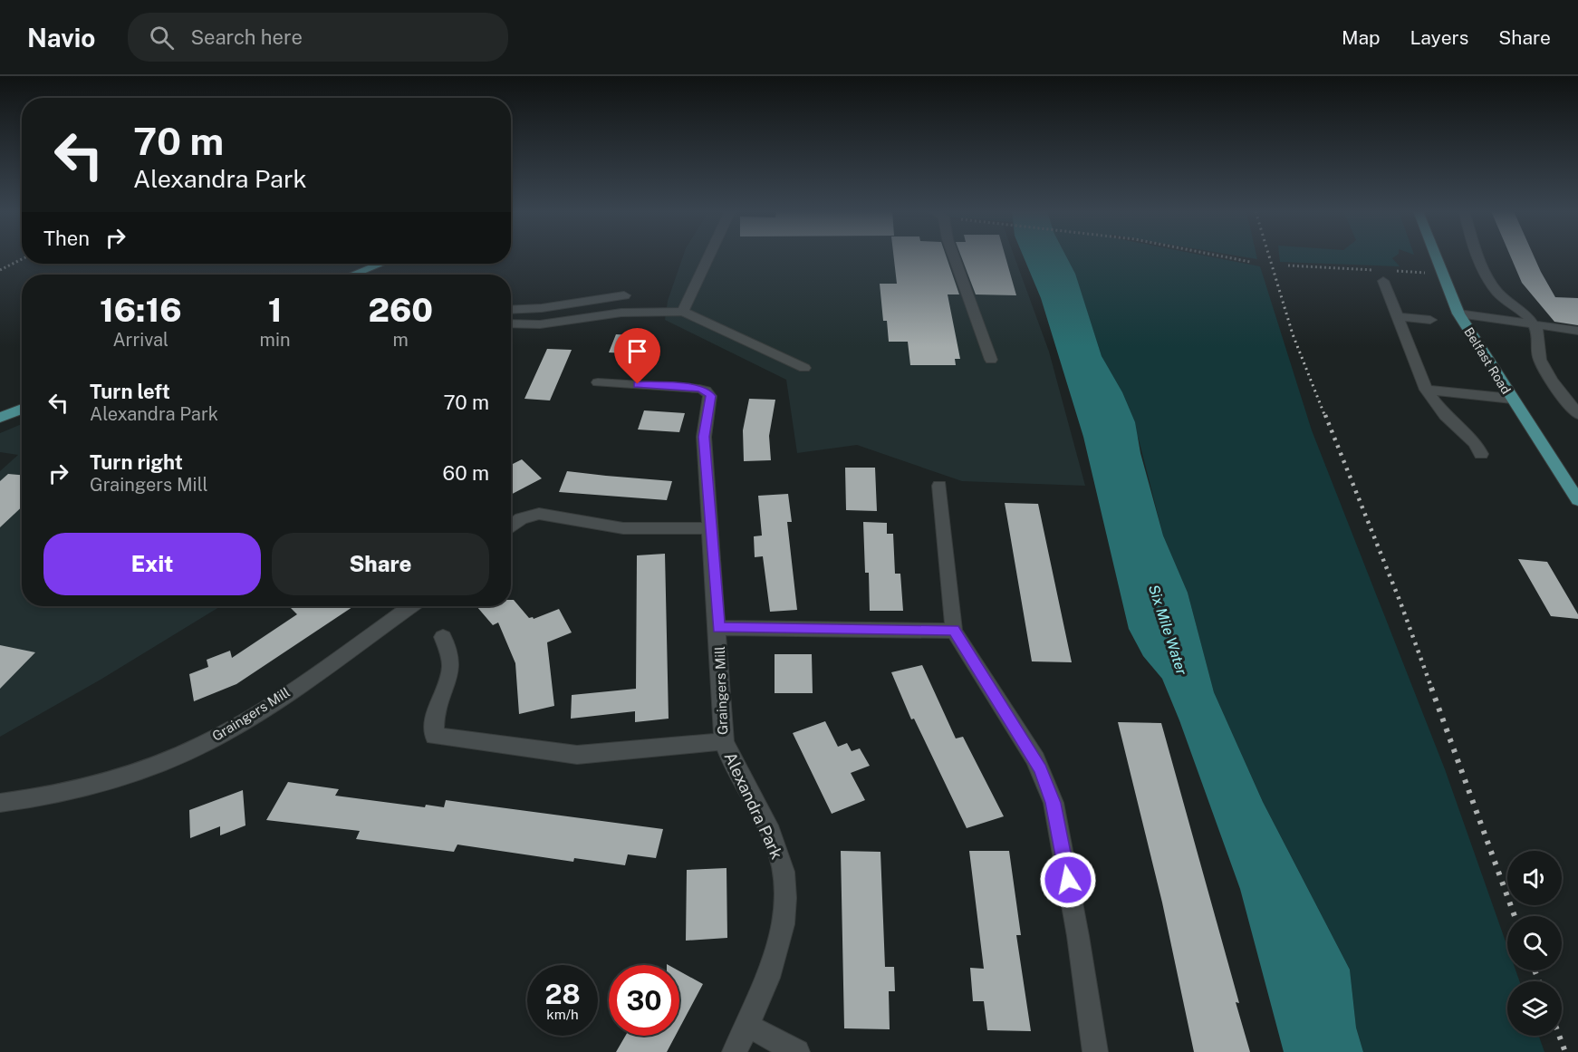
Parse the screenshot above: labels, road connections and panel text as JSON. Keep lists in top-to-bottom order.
{
  "streets": {
    "main road": ["Belfast Road"],
    "street": ["Graingers Mill", "Alexandra Park"]
  },
  "crossings": [
    ["Graingers Mill", "Alexandra Park"]
  ],
  "water": ["Six Mile Water"],
  "page": {
    "header": "Navio",
    "search": "Search here",
    "nav": ["Map", "Layers", "Share"],
    "turn": ["70 m", "Alexandra Park"],
    "then": "Then",
    "eta": [
      "16:16",
      "Arrival",
      "1",
      "min",
      "260",
      "m"
    ],
    "list": [
      {
        "name": "Turn left",
        "note": "Alexandra Park",
        "value": "70 m"
      },
      {
        "name": "Turn right",
        "note": "Graingers Mill",
        "value": "60 m"
      }
    ],
    "buttons": ["Exit", "Share"],
    "speed": "28 km/h",
    "limit": "30"
  }
}
